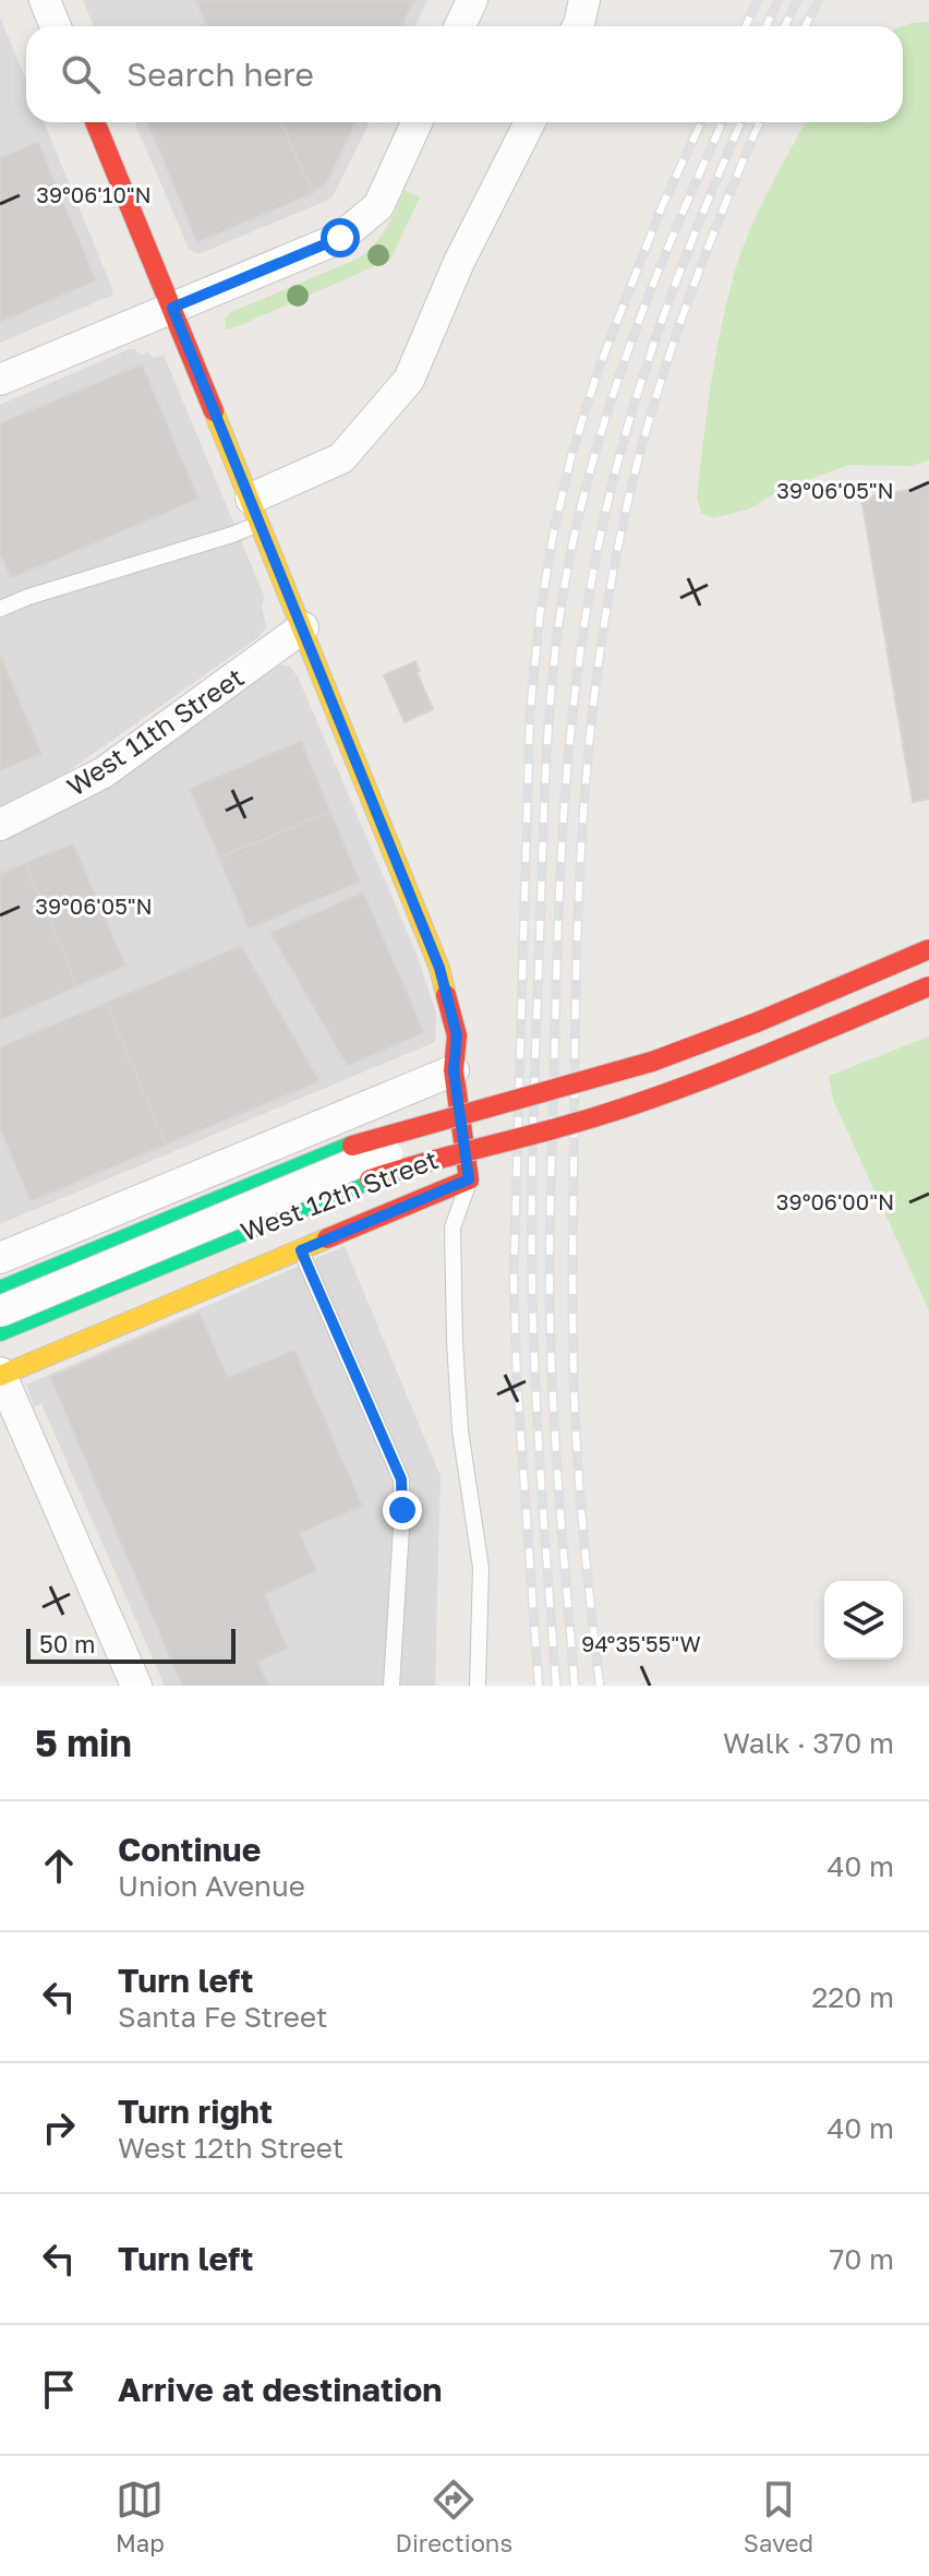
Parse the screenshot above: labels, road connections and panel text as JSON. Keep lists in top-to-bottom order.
{
  "streets": {
    "main road": ["West 12th Street"],
    "street": ["West 11th Street"]
  },
  "scale_bar": "50 m",
  "page": {
    "search": "Search here",
    "scale": "50 m",
    "heading": ["5 min", "Walk · 370 m"],
    "list": [
      ["Continue", "Union Avenue", "40 m"],
      ["Turn left", "Santa Fe Street", "220 m"],
      ["Turn right", "West 12th Street", "40 m"],
      ["Turn left", "70 m"],
      "Arrive at destination"
    ],
    "nav": ["Map", "Directions", "Saved"]
  },
  "coordinates": [
    "39°06'10\"N",
    "39°06'05\"N",
    "39°06'00\"N",
    "94°35'55\"W"
  ]
}
